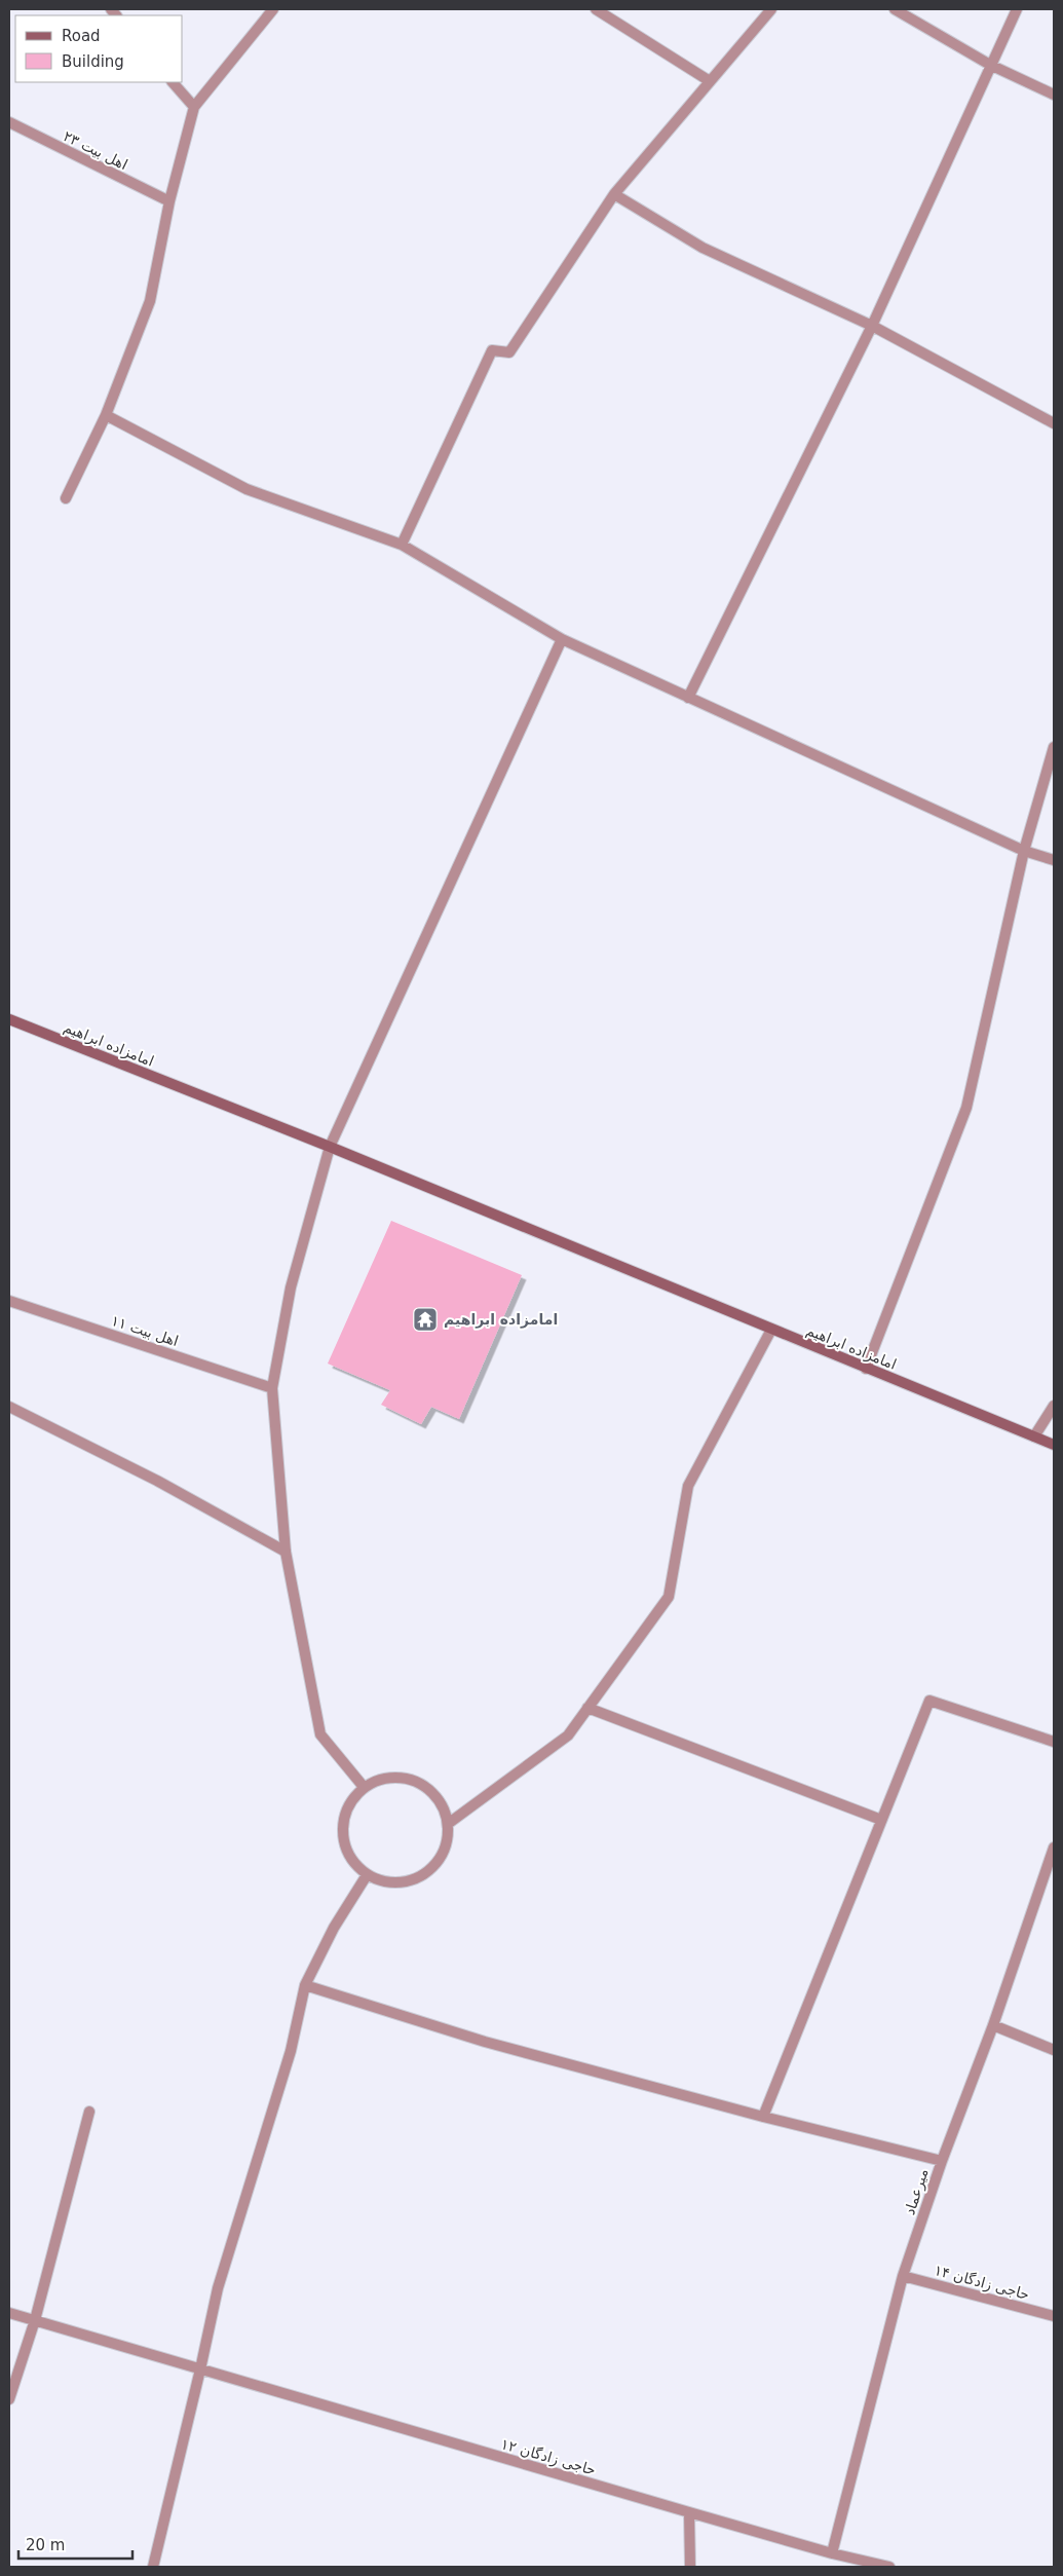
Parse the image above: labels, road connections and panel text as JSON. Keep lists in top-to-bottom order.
{
  "streets": {
    "street": [
      "اهل بیت ۲۳",
      "امامزاده ابراهیم",
      "اهل بیت ۱۱",
      "میرعماد",
      "حاجی زادگان ۱۴",
      "حاجی زادگان ۱۲"
    ]
  },
  "crossings": [
    ["میرعماد", "حاجی زادگان ۱۴"],
    ["میرعماد", "حاجی زادگان ۱۲"]
  ],
  "places": {
    "temple": ["امامزاده ابراهیم"]
  },
  "legend": ["Road", "Building"],
  "scale_bar": "20 m"
}
